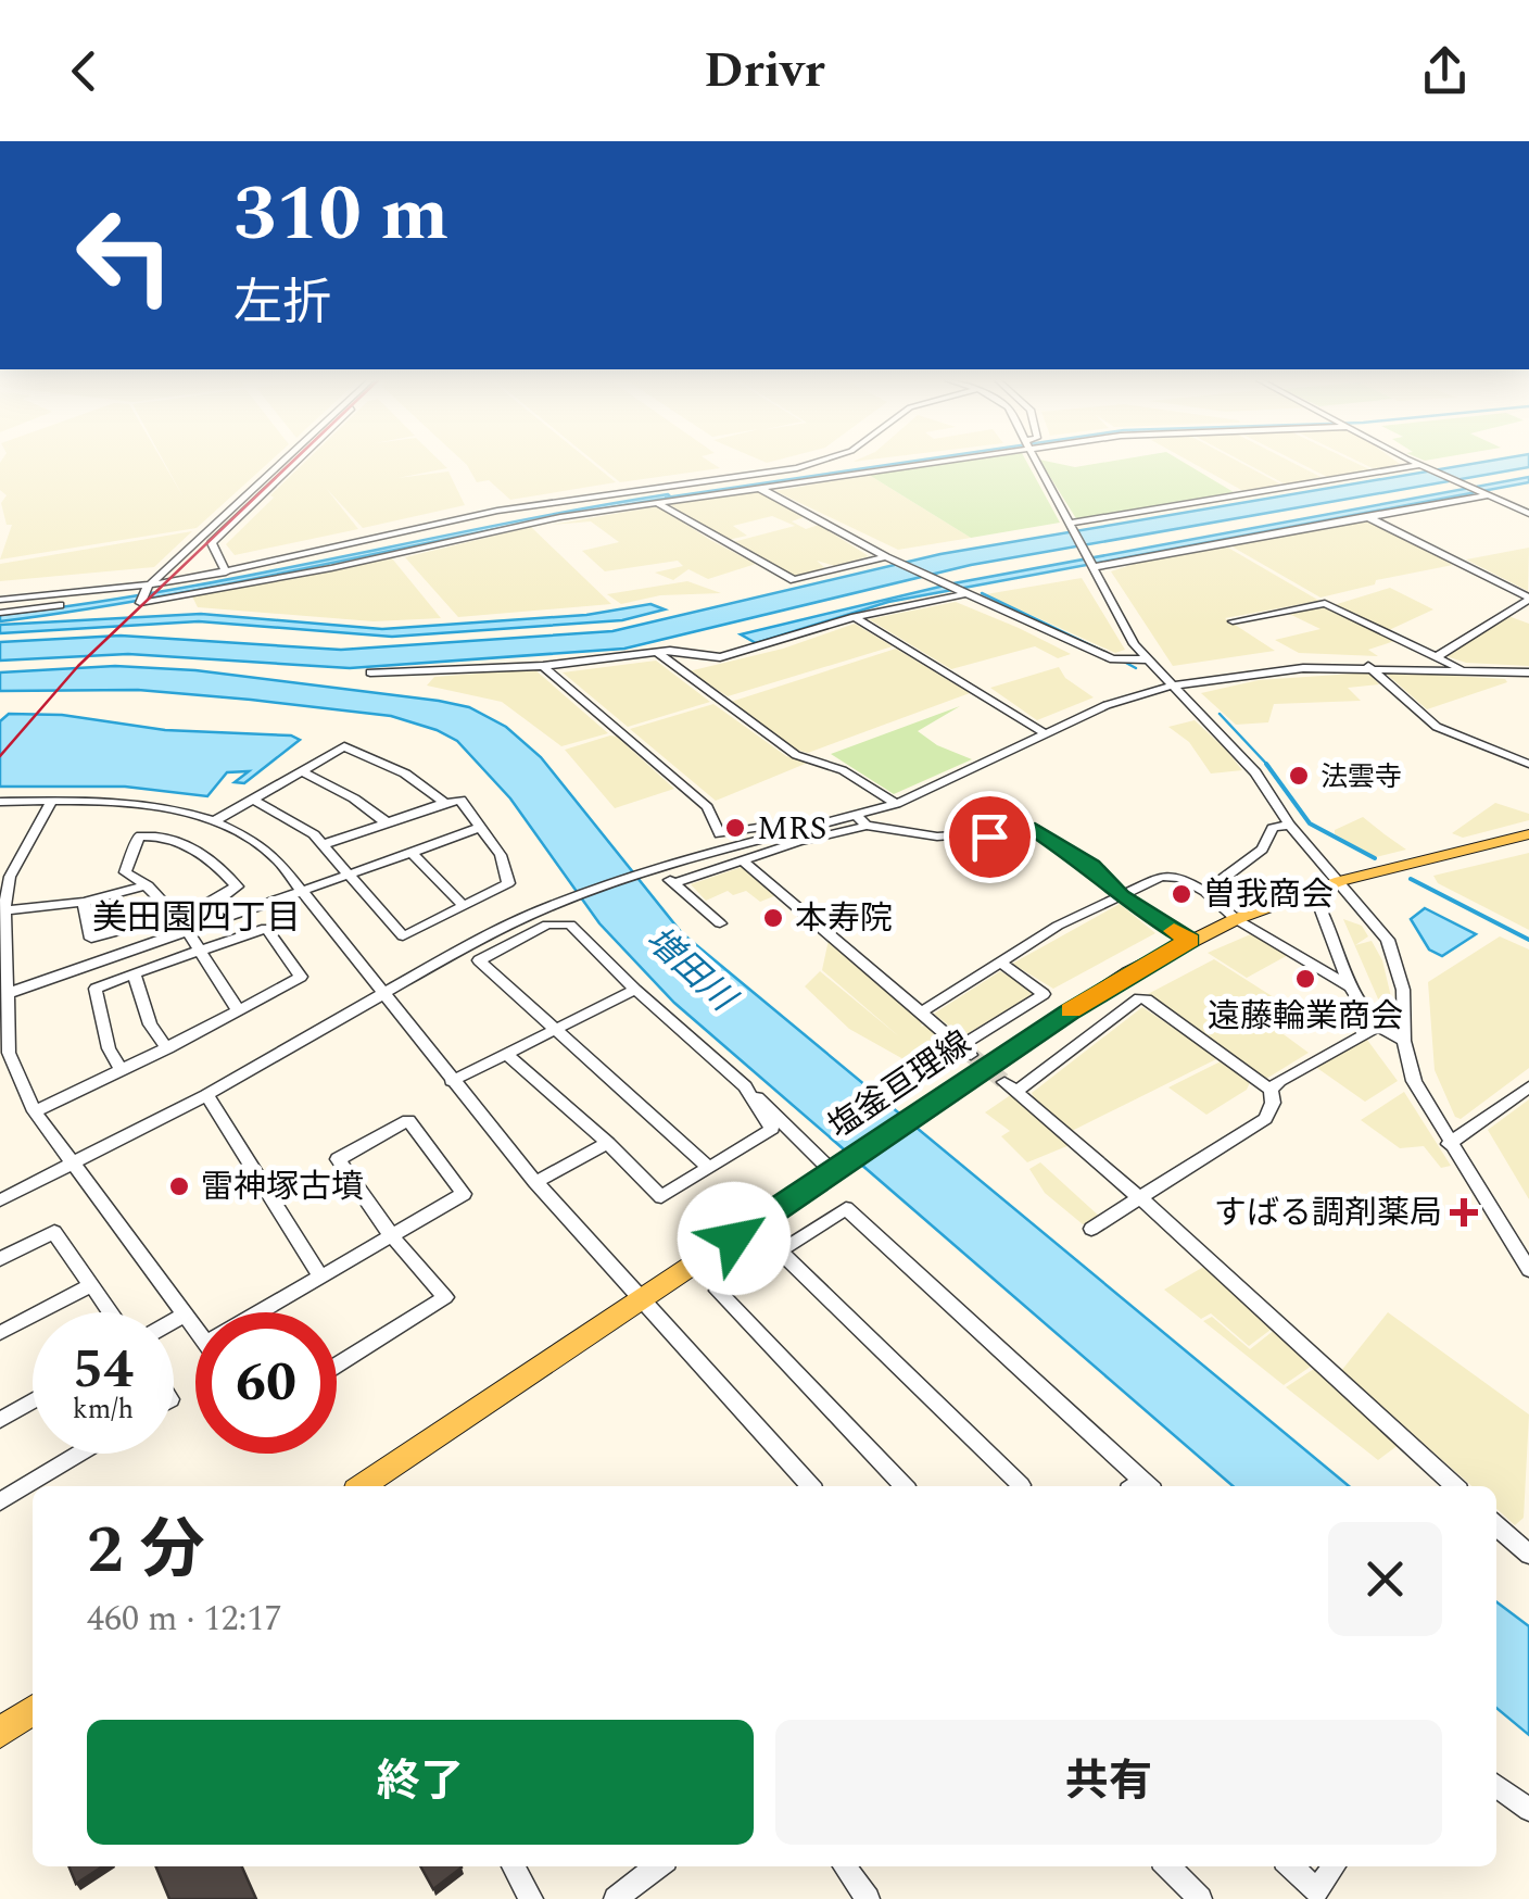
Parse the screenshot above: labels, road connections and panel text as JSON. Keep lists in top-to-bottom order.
{
  "streets": {
    "main road": ["塩釜亘理線"]
  },
  "districts": ["美田園四丁目"],
  "water": ["増田川"],
  "places": {
    "other": [
      "法雲寺",
      "MRS",
      "曽我商会",
      "本寿院",
      "遠藤輪業商会",
      "雷神塚古墳"
    ],
    "health": ["すばる調剤薬局"]
  },
  "page": {
    "header": "Drivr",
    "turn": ["310 m", "左折"],
    "speed": "54 km/h",
    "limit": "60",
    "heading": ["2 分", "460 m · 12:17"],
    "buttons": ["終了", "共有"]
  }
}
